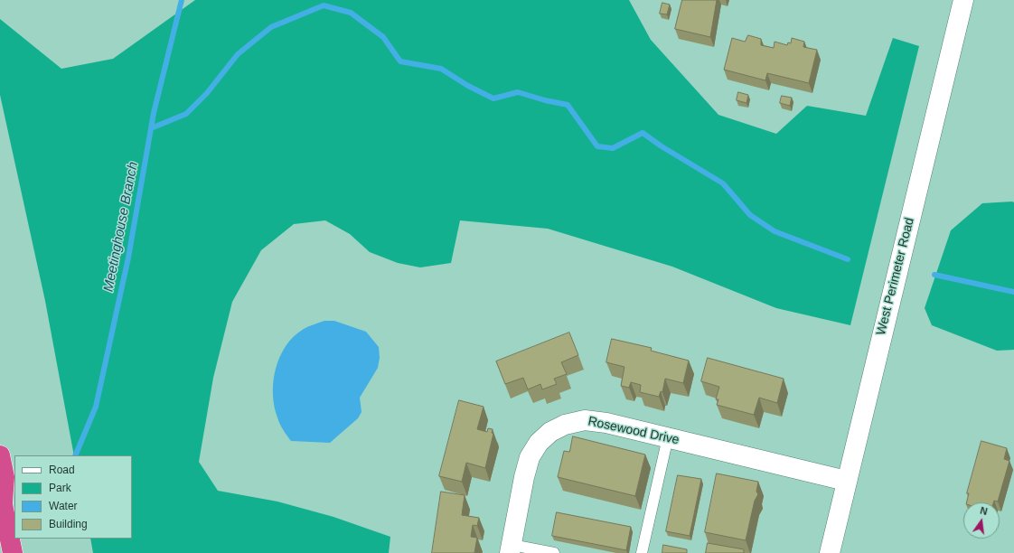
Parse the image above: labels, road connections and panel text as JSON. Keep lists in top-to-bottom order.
{
  "streets": {
    "street": ["West Perimeter Road", "Rosewood Drive"]
  },
  "crossings": [
    ["West Perimeter Road", "Rosewood Drive"]
  ],
  "water": ["Meetinghouse Branch"],
  "legend": [
    "Road",
    "Park",
    "Water",
    "Building"
  ],
  "north": "top"
}
